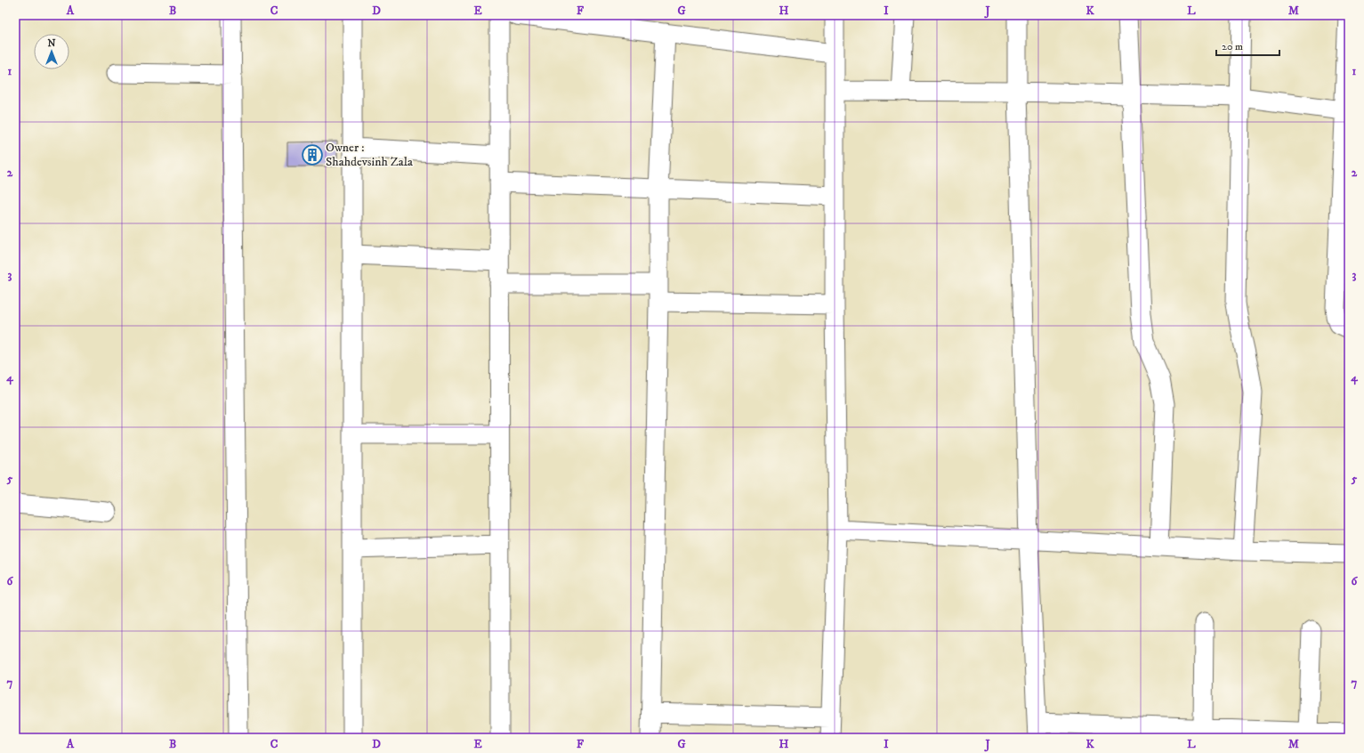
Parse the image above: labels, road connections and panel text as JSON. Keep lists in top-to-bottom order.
{
  "places": {
    "building": ["Owner : Shahdevsinh Zala"]
  },
  "scale_bar": "20 m",
  "north": "top",
  "grid": {
    "columns": [
      "A",
      "B",
      "C",
      "D",
      "E",
      "F",
      "G",
      "H",
      "I",
      "J",
      "K",
      "L",
      "M"
    ],
    "rows": [
      "1",
      "2",
      "3",
      "4",
      "5",
      "6",
      "7"
    ]
  }
}
